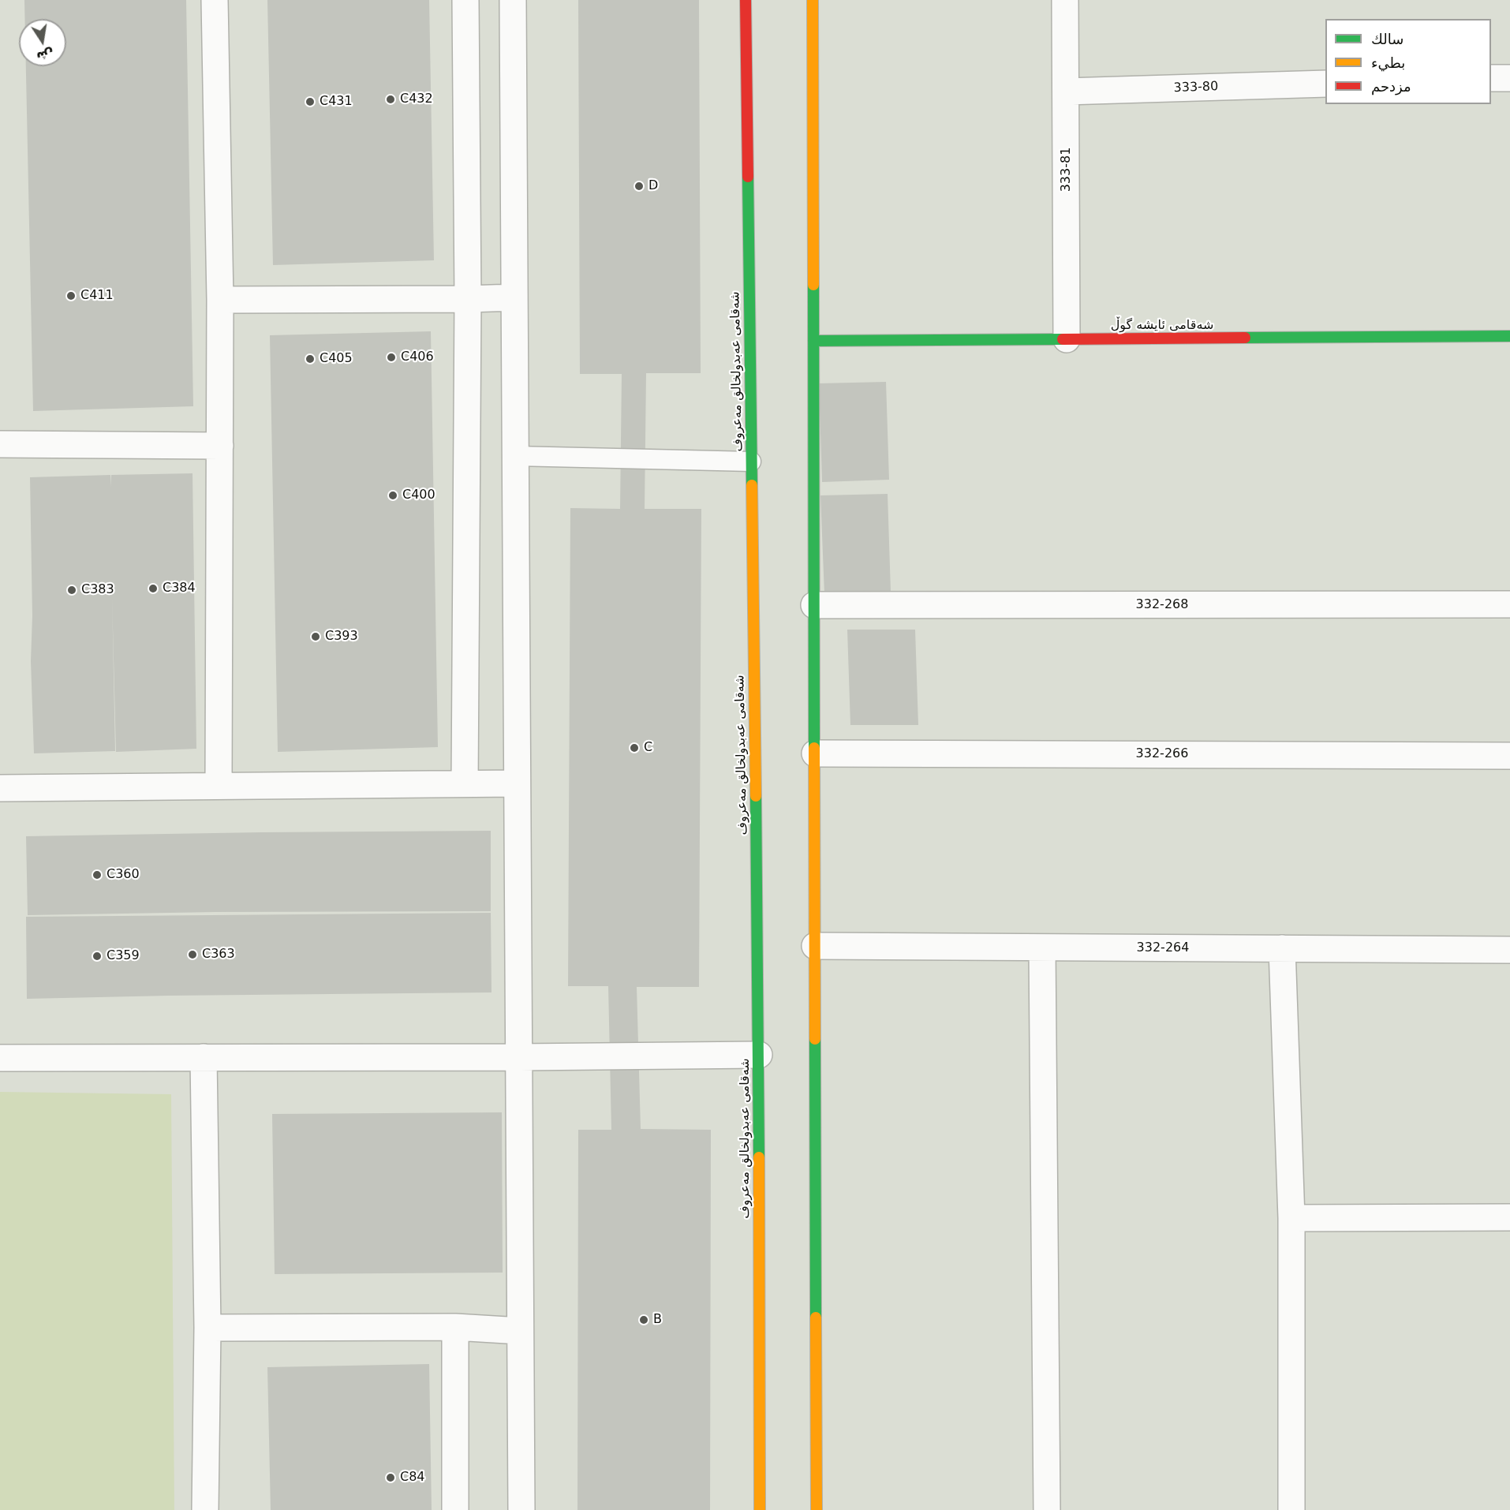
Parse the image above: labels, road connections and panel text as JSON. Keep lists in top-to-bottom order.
{
  "streets": {
    "main road": ["شەقامی ئایشە گوڵ", "شەقامی عەبدولخالق مەعروف"],
    "street": [
      "333-80",
      "333-81",
      "332-268",
      "332-266",
      "332-264"
    ]
  },
  "crossings": [
    ["333-80", "333-81"],
    ["333-81", "شەقامی ئایشە گوڵ"]
  ],
  "places": [
    "C432",
    "C431",
    "D",
    "C411",
    "C406",
    "C405",
    "C400",
    "C384",
    "C383",
    "C393",
    "C",
    "C360",
    "C363",
    "C359",
    "B",
    "C84"
  ],
  "legend": ["سالك", "بطيء", "مزدحم"],
  "north": "bottom"
}
